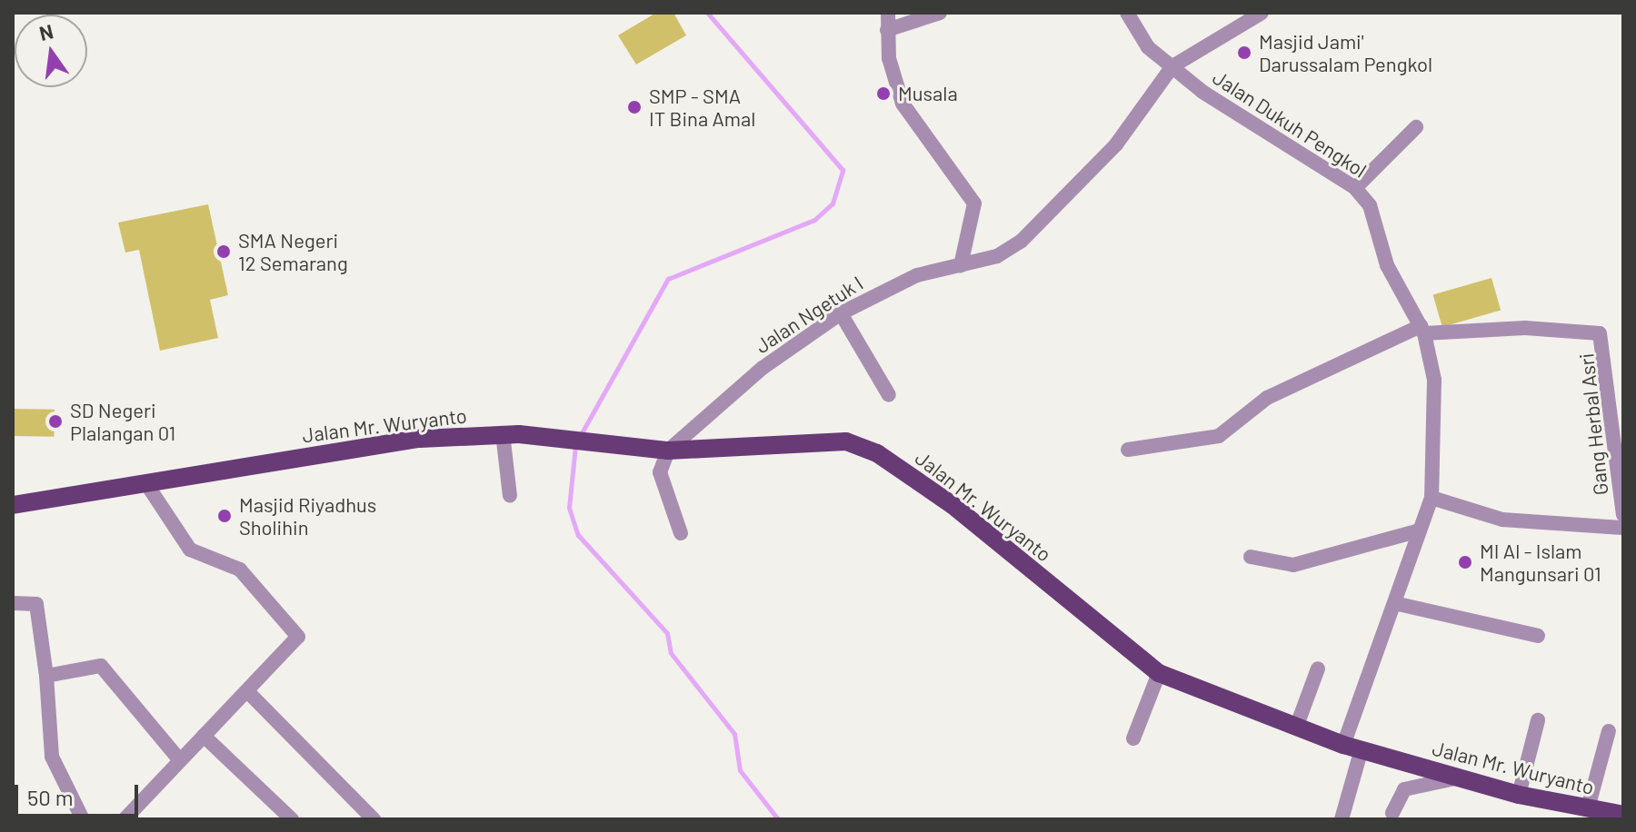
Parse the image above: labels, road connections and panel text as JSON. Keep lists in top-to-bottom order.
{
  "streets": {
    "main road": ["Jalan Mr. Wuryanto"],
    "street": ["Jalan Dukuh Pengkol", "Jalan Ngetuk I", "Gang Herbal Asri"]
  },
  "crossings": [
    ["Jalan Dukuh Pengkol", "Jalan Ngetuk I"],
    ["Jalan Dukuh Pengkol", "Gang Herbal Asri"],
    ["Jalan Dukuh Pengkol", "Jalan Mr. Wuryanto"],
    ["Jalan Ngetuk I", "Jalan Mr. Wuryanto"]
  ],
  "places": [
    "Masjid Jami' Darussalam Pengkol",
    "Musala",
    "SMP - SMA IT Bina Amal",
    "SMA Negeri 12 Semarang",
    "SD Negeri Plalangan 01",
    "Masjid Riyadhus Sholihin",
    "MI Al - Islam Mangunsari 01"
  ],
  "scale_bar": "50 m",
  "north": "top"
}
